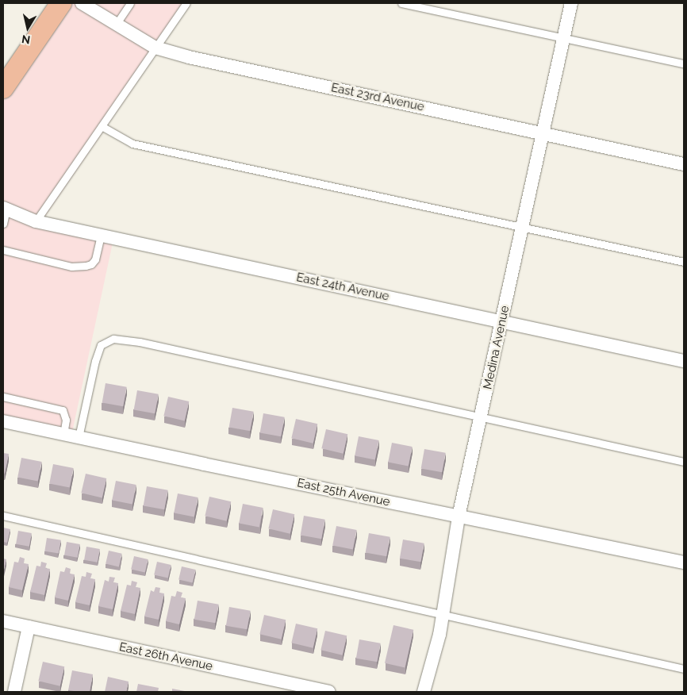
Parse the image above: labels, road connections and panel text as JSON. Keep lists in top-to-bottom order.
{
  "streets": {
    "street": [
      "East 23rd Avenue",
      "East 24th Avenue",
      "Medina Avenue",
      "East 25th Avenue",
      "East 26th Avenue"
    ]
  },
  "crossings": [
    ["East 23rd Avenue", "Medina Avenue"],
    ["East 24th Avenue", "Medina Avenue"],
    ["Medina Avenue", "East 25th Avenue"]
  ],
  "north": "bottom"
}
